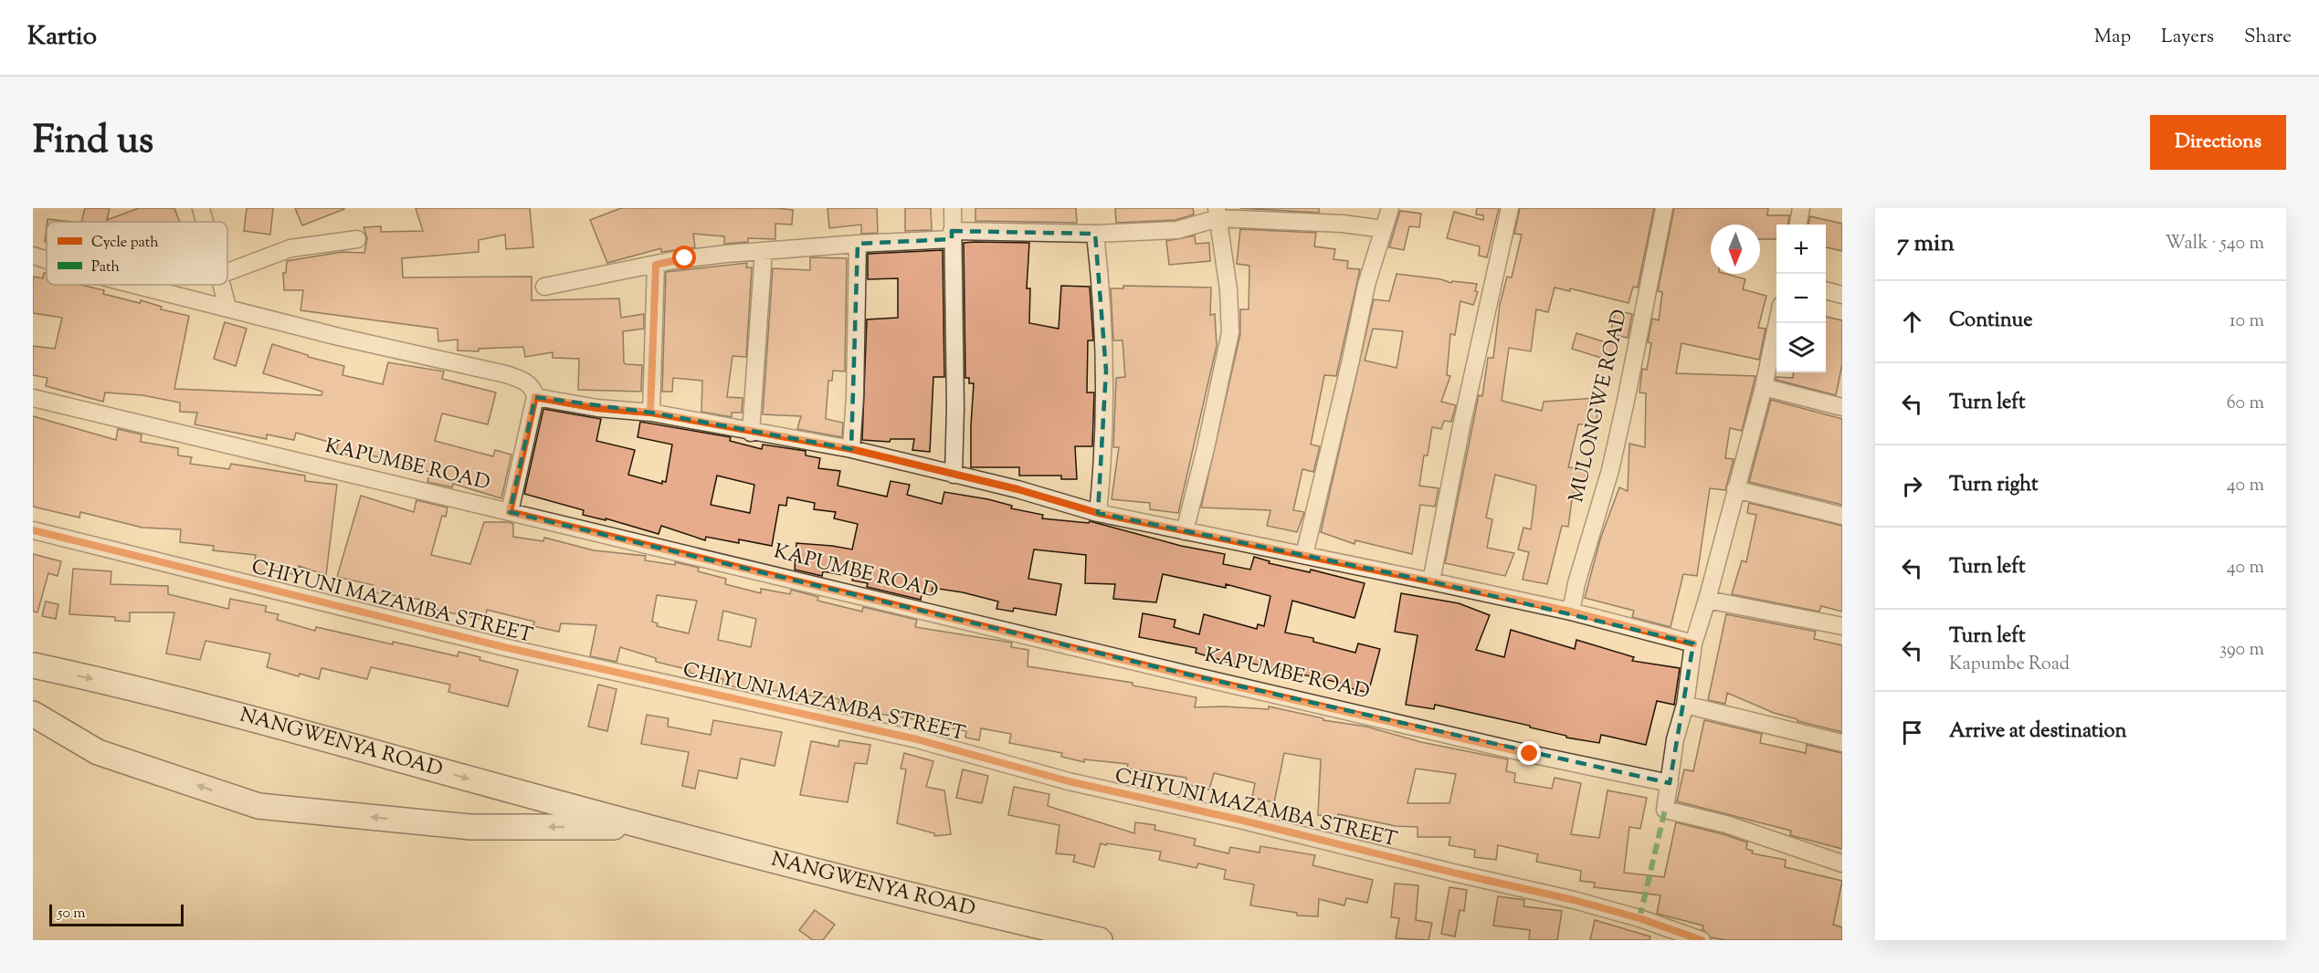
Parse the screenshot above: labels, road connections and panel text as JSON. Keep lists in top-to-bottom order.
{
  "streets": {
    "main road": ["NANGWENYA ROAD"],
    "street": ["MULONGWE ROAD", "KAPUMBE ROAD", "CHIYUNI MAZAMBA STREET"]
  },
  "legend": ["Cycle path", "Path"],
  "scale_bar": "50 m",
  "north": "bottom",
  "page": {
    "header": "Kartio",
    "nav": ["Map", "Layers", "Share"],
    "title": "Find us",
    "buttons": "Directions",
    "heading": ["7 min", "Walk · 540 m"],
    "map_buttons": ["+", "−"],
    "list": [
      ["Continue", "10 m"],
      ["Turn left", "60 m"],
      ["Turn right", "40 m"],
      ["Turn left", "40 m"],
      ["Turn left", "Kapumbe Road", "390 m"],
      "Arrive at destination"
    ],
    "scale": "50 m"
  }
}
